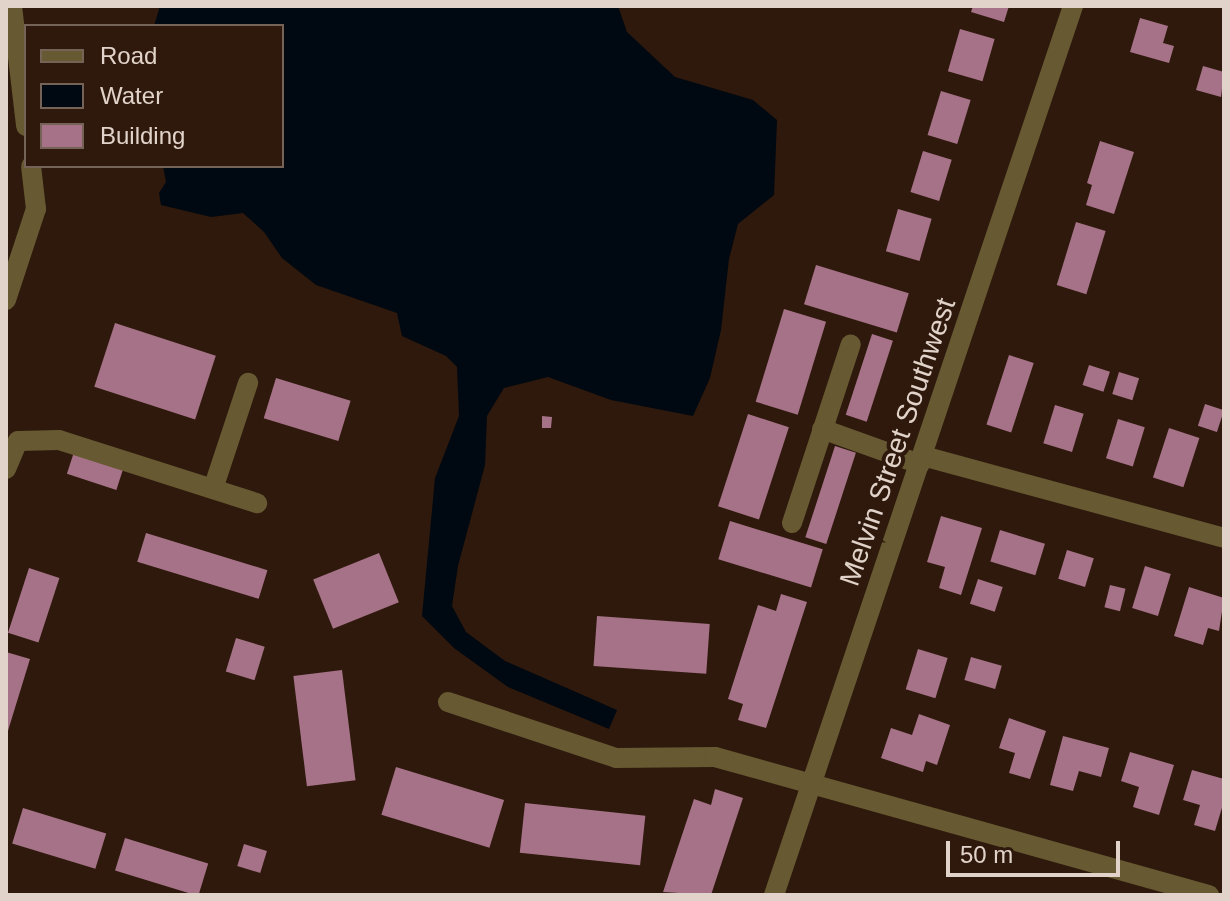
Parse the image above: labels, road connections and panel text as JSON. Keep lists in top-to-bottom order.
{
  "streets": {
    "street": ["Melvin Street Southwest"]
  },
  "legend": ["Road", "Water", "Building"],
  "scale_bar": "50 m"
}
